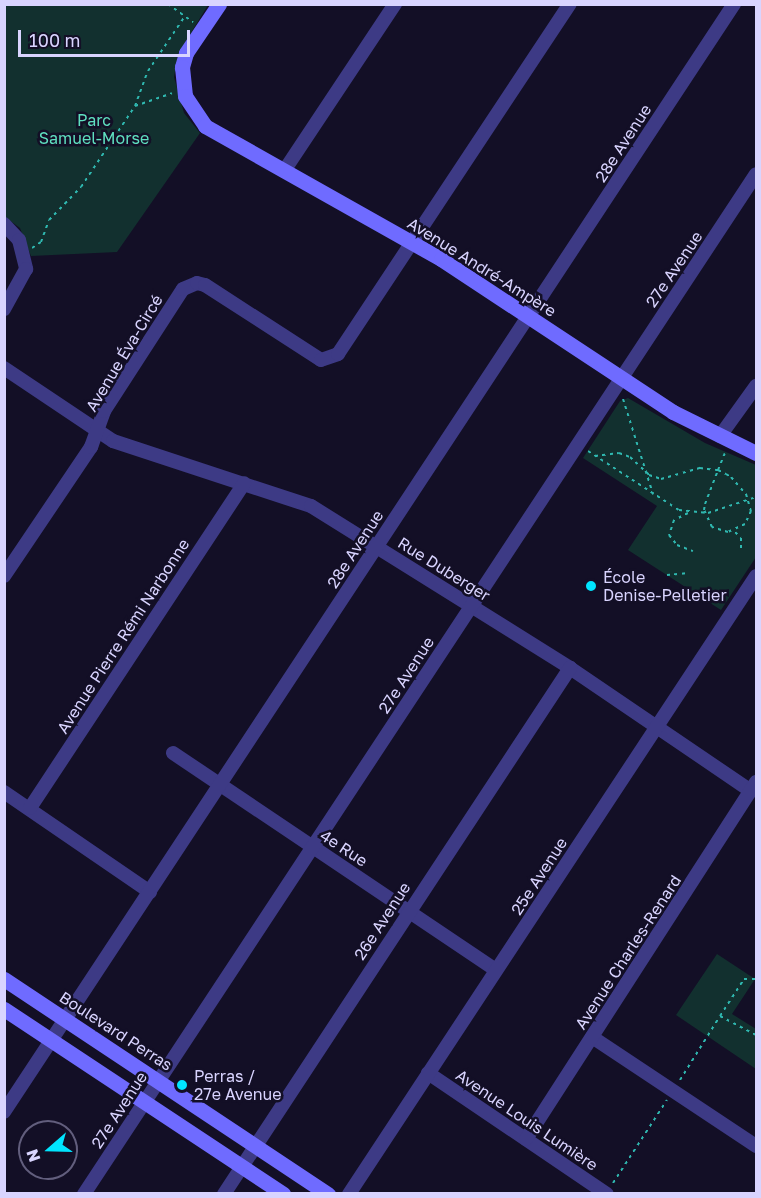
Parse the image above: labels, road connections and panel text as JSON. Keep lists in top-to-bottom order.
{
  "streets": {
    "street": [
      "28e Avenue",
      "Avenue André-Ampère",
      "27e Avenue",
      "Avenue Éva-Circé",
      "Rue Duberger",
      "Avenue Pierre Rémi Narbonne",
      "4e Rue",
      "25e Avenue",
      "26e Avenue",
      "Avenue Charles-Renard",
      "Boulevard Perras",
      "Avenue Louis Lumière"
    ]
  },
  "crossings": [
    ["28e Avenue", "Avenue André-Ampère"],
    ["28e Avenue", "Rue Duberger"],
    ["28e Avenue", "4e Rue"],
    ["28e Avenue", "Boulevard Perras"],
    ["Avenue André-Ampère", "27e Avenue"],
    ["Avenue André-Ampère", "Avenue Éva-Circé"],
    ["27e Avenue", "Rue Duberger"],
    ["27e Avenue", "4e Rue"],
    ["27e Avenue", "Boulevard Perras"],
    ["Avenue Éva-Circé", "Rue Duberger"],
    ["Rue Duberger", "Avenue Pierre Rémi Narbonne"],
    ["Rue Duberger", "25e Avenue"],
    ["Rue Duberger", "26e Avenue"],
    ["Rue Duberger", "Avenue Charles-Renard"],
    ["4e Rue", "25e Avenue"],
    ["4e Rue", "26e Avenue"],
    ["25e Avenue", "Avenue Louis Lumière"],
    ["26e Avenue", "Boulevard Perras"],
    ["Avenue Charles-Renard", "Avenue Louis Lumière"]
  ],
  "parks": ["Parc Samuel-Morse"],
  "places": ["École Denise-Pelletier", "Perras / 27e Avenue"],
  "scale_bar": "100 m",
  "north": "left"
}
